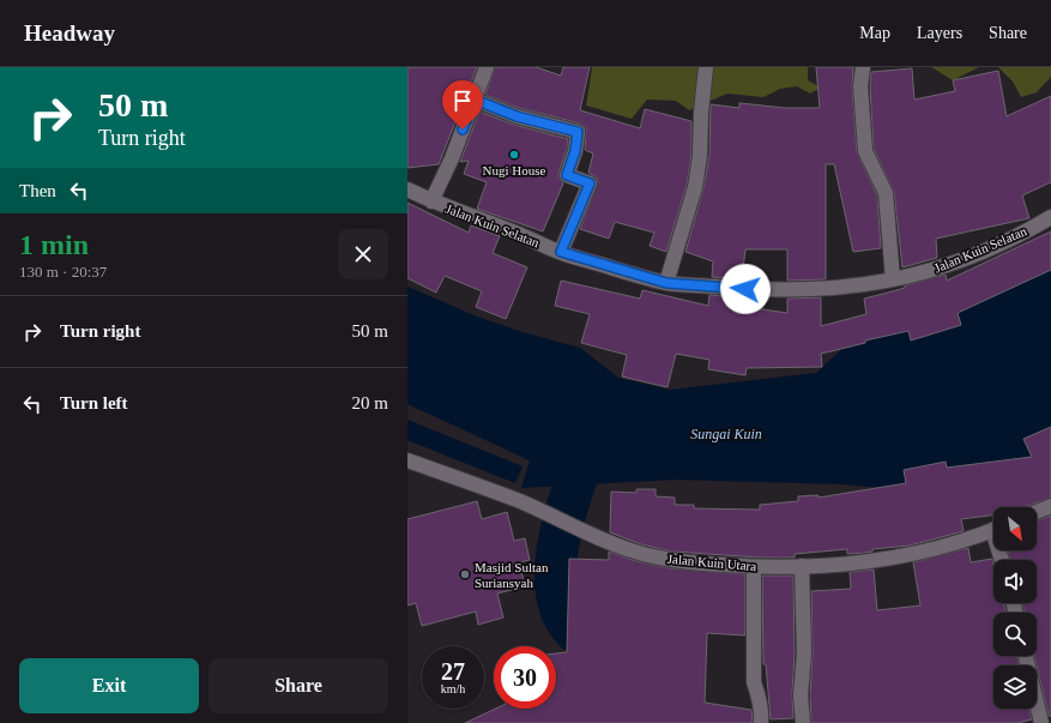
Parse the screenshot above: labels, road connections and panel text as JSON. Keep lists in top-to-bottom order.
{
  "streets": {
    "street": ["Jalan Kuin Selatan", "Jalan Kuin Utara"]
  },
  "water": ["Sungai Kuin"],
  "places": ["Nugi House", "Masjid Sultan Suriansyah"],
  "north": "bottom right",
  "page": {
    "header": "Headway",
    "nav": ["Map", "Layers", "Share"],
    "turn": ["50 m", "Turn right"],
    "then": "Then",
    "heading": ["1 min", "130 m · 20:37"],
    "list": [
      {
        "name": "Turn right",
        "value": "50 m"
      },
      {
        "name": "Turn left",
        "value": "20 m"
      }
    ],
    "speed": "27 km/h",
    "limit": "30",
    "buttons": ["Exit", "Share"]
  }
}
